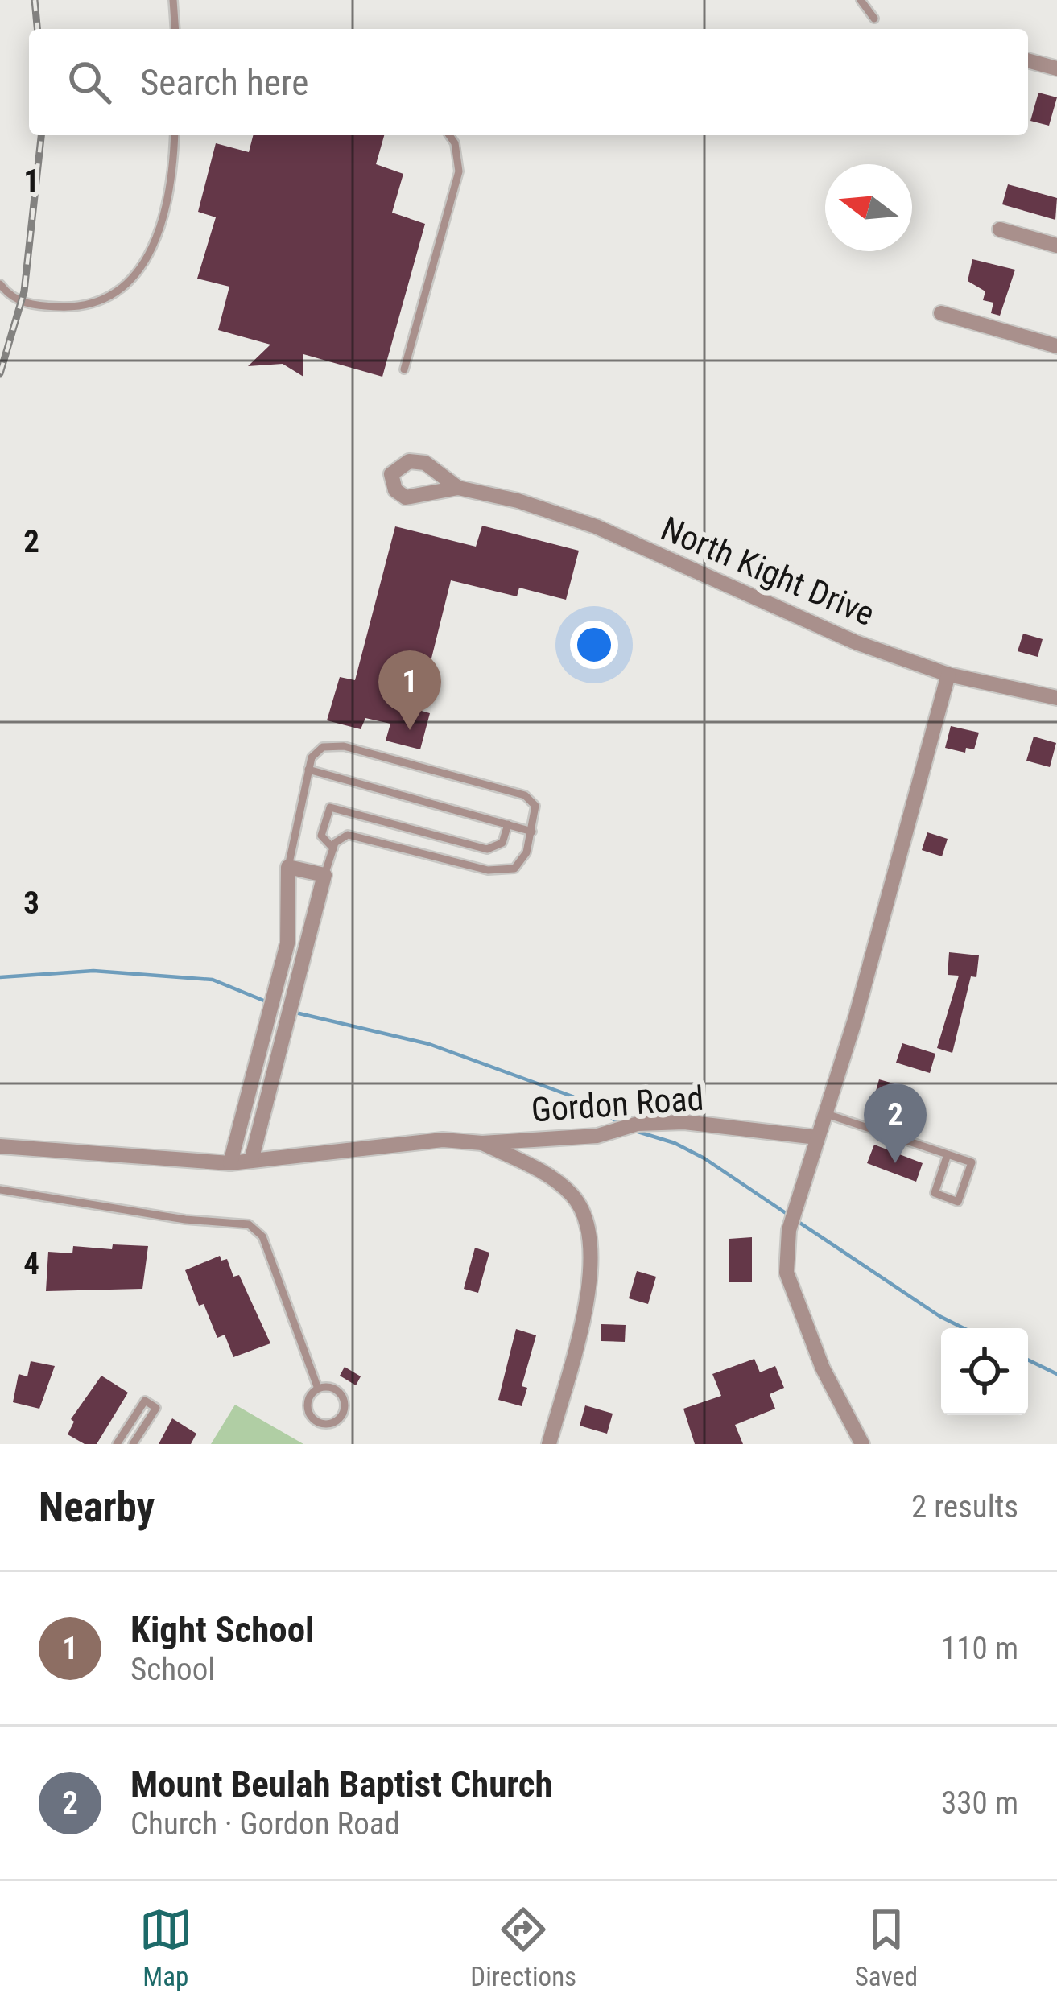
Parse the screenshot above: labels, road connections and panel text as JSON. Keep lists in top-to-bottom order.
{
  "streets": {
    "street": ["North Kight Drive", "Gordon Road"]
  },
  "north": "left",
  "page": {
    "search": "Search here",
    "pins": ["1", "2"],
    "heading": ["Nearby", "2 results"],
    "list": [
      {
        "mark": "1",
        "name": "Kight School",
        "note": "School",
        "value": "110 m"
      },
      {
        "mark": "2",
        "name": "Mount Beulah Baptist Church",
        "note": "Church · Gordon Road",
        "value": "330 m"
      }
    ],
    "nav": ["Map", "Directions", "Saved"]
  },
  "grid": {
    "rows": [
      "1",
      "2",
      "3",
      "4"
    ]
  }
}
